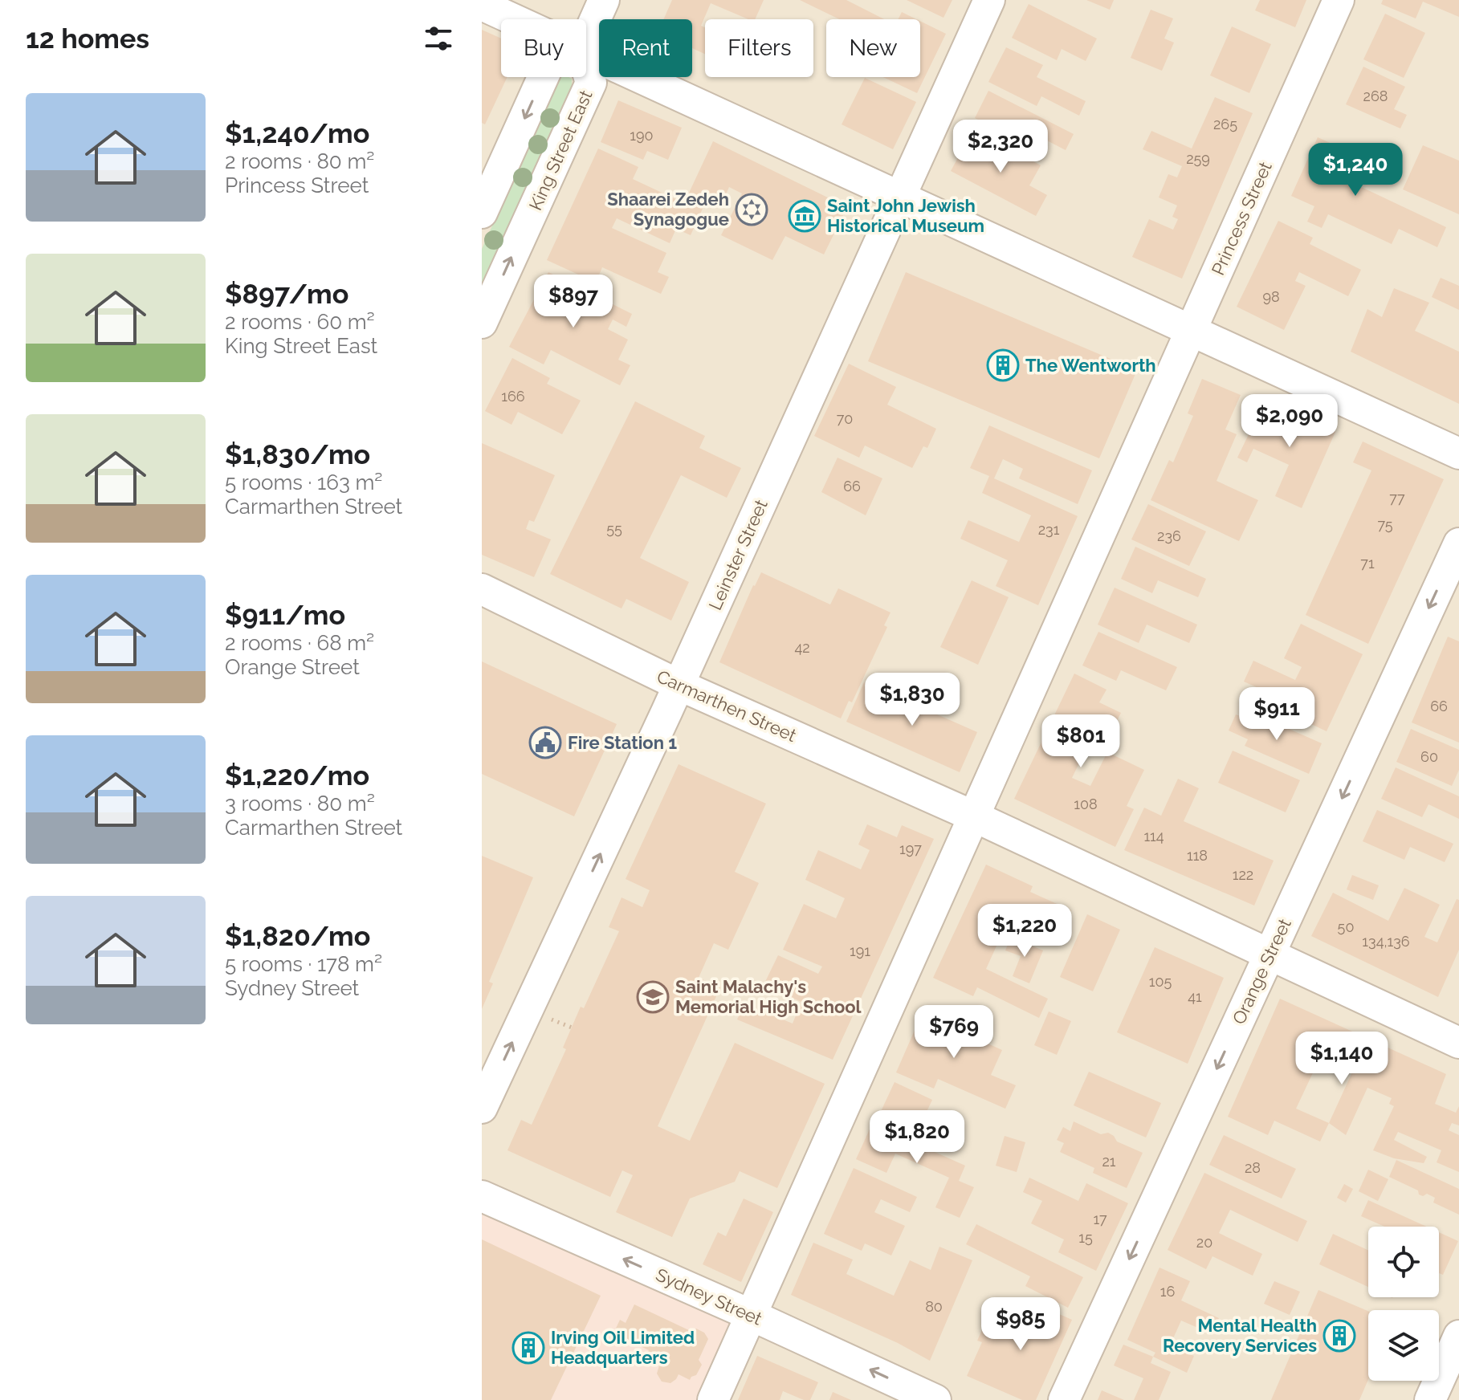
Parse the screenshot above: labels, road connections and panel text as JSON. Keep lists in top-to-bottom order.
{
  "streets": {
    "street": [
      "King Street East",
      "Princess Street",
      "Leinster Street",
      "Carmarthen Street",
      "Orange Street",
      "Sydney Street"
    ]
  },
  "crossings": [
    ["Princess Street", "Carmarthen Street"],
    ["Princess Street", "Sydney Street"],
    ["Leinster Street", "Carmarthen Street"],
    ["Carmarthen Street", "Orange Street"]
  ],
  "one_way": ["Leinster Street", "Orange Street", "Sydney Street"],
  "places": {
    "synagogue": ["Shaarei Zedeh Synagogue"],
    "museum": ["Saint John Jewish Historical Museum"],
    "building": ["The Wentworth", "Mental Health Recovery Services", "Irving Oil Limited Headquarters"],
    "public building": ["Fire Station 1"],
    "school or university": ["Saint Malachy's Memorial High School"]
  },
  "house_numbers": [
    "268",
    "265",
    "190",
    "259",
    "98",
    "166",
    "70",
    "66",
    "77",
    "75",
    "55",
    "231",
    "236",
    "71",
    "42",
    "66",
    "60",
    "108",
    "114",
    "197",
    "118",
    "122",
    "50",
    "134,136",
    "191",
    "105",
    "41",
    "21",
    "28",
    "17",
    "15",
    "20",
    "16",
    "80"
  ],
  "page": {
    "heading": "12 homes",
    "chip": [
      "Buy",
      "Rent",
      "Filters",
      "New"
    ],
    "list": [
      {
        "name": "$1,240/mo",
        "note": "2 rooms · 80 m² · Princess Street"
      },
      {
        "name": "$897/mo",
        "note": "2 rooms · 60 m² · King Street East"
      },
      {
        "name": "$1,830/mo",
        "note": "5 rooms · 163 m² · Carmarthen Street"
      },
      {
        "name": "$911/mo",
        "note": "2 rooms · 68 m² · Orange Street"
      },
      {
        "name": "$1,220/mo",
        "note": "3 rooms · 80 m² · Carmarthen Street"
      },
      {
        "name": "$1,820/mo",
        "note": "5 rooms · 178 m² · Sydney Street"
      }
    ],
    "price": [
      "$2,320",
      "$1,240",
      "$897",
      "$2,090",
      "$1,830",
      "$911",
      "$801",
      "$1,220",
      "$769",
      "$1,140",
      "$1,820",
      "$985"
    ]
  }
}
